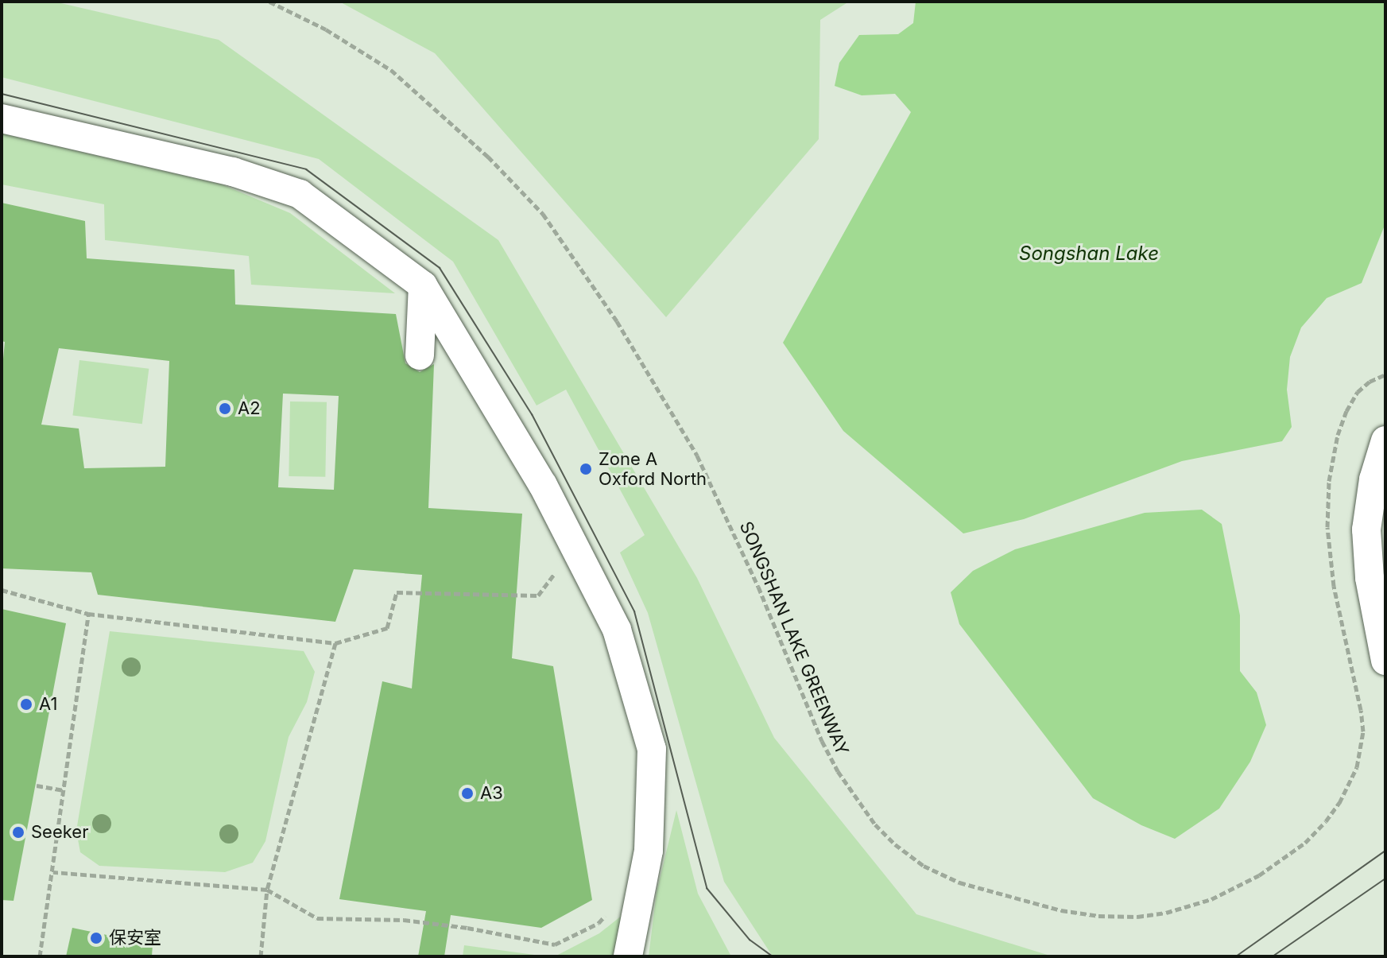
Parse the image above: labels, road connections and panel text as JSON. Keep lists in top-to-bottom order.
{
  "streets": {
    "path": ["SONGSHAN LAKE GREENWAY"]
  },
  "water": ["Songshan Lake"],
  "places": [
    "A2",
    "Zone A Oxford North",
    "A1",
    "A3",
    "Seeker",
    "保安室"
  ]
}
